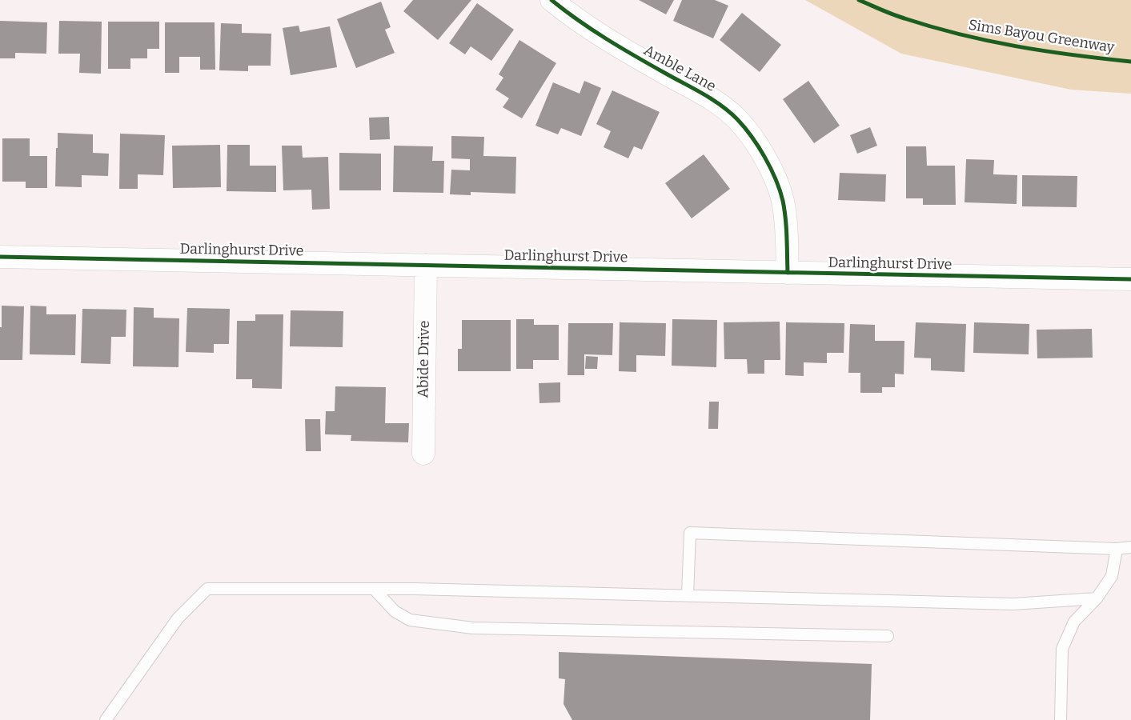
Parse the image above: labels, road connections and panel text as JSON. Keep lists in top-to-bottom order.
{
  "streets": {
    "street": ["Amble Lane", "Darlinghurst Drive", "Abide Drive"],
    "cycle path": ["Sims Bayou Greenway"]
  },
  "crossings": [
    ["Amble Lane", "Darlinghurst Drive"],
    ["Darlinghurst Drive", "Abide Drive"]
  ]
}
